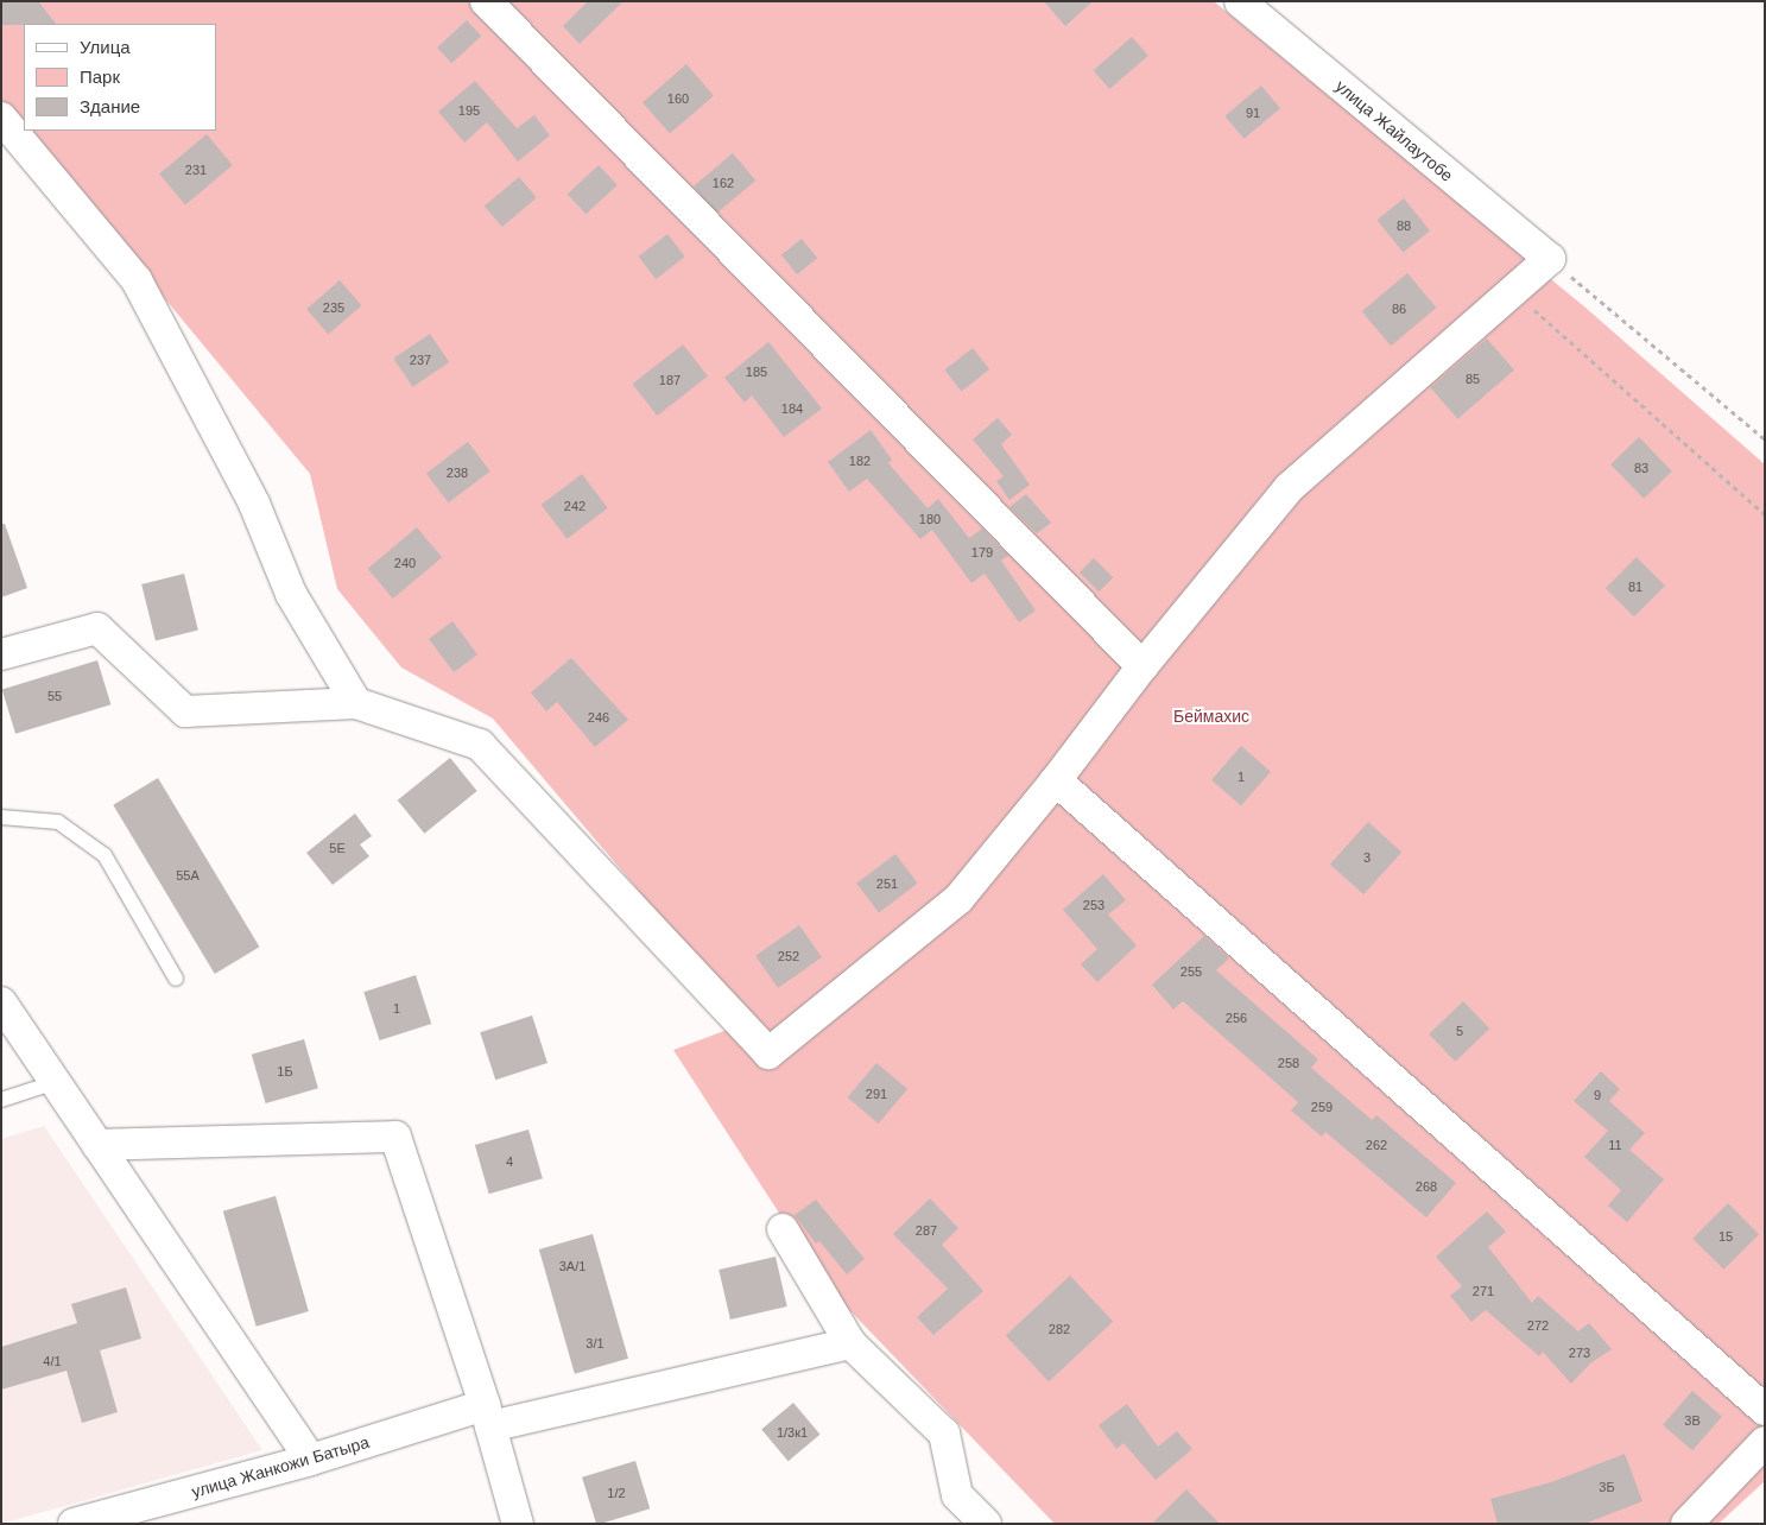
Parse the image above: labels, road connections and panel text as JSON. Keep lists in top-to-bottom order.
{
  "streets": {
    "street": ["улица Жайлаутобе", "улица Жанкожи Батыра"]
  },
  "parks": ["Беймахис"],
  "house_numbers": [
    "160",
    "195",
    "91",
    "231",
    "162",
    "88",
    "235",
    "86",
    "237",
    "185",
    "85",
    "187",
    "184",
    "182",
    "83",
    "238",
    "242",
    "180",
    "179",
    "240",
    "81",
    "55",
    "246",
    "1",
    "5Е",
    "3",
    "55А",
    "251",
    "253",
    "252",
    "255",
    "1",
    "256",
    "5",
    "258",
    "1Б",
    "291",
    "9",
    "259",
    "262",
    "11",
    "4",
    "268",
    "287",
    "15",
    "3А/1",
    "271",
    "272",
    "282",
    "3/1",
    "273",
    "4/1",
    "3В",
    "1/3к1",
    "3Б",
    "1/2"
  ],
  "legend": ["Улица", "Парк", "Здание"]
}
